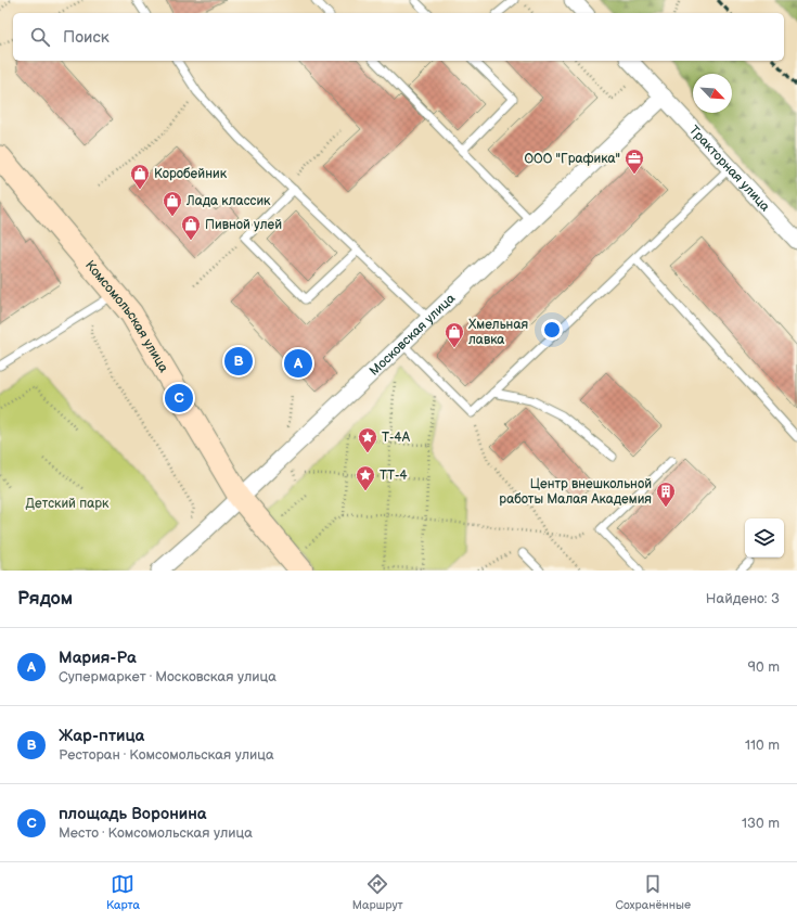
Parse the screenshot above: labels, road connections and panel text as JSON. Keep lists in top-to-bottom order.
{
  "streets": {
    "main road": ["Комсомольская улица"],
    "street": ["Тракторная улица", "Московская улица"]
  },
  "crossings": [
    ["Тракторная улица", "Московская улица"],
    ["Комсомольская улица", "Московская улица"]
  ],
  "parks": ["Детский парк"],
  "places": {
    "office": ["ООО \"Графика\""],
    "shop": [
      "Коробейник",
      "Лада классик",
      "Пивной улей",
      "Хмельная лавка"
    ],
    "place": ["Т-4А", "ТТ-4"],
    "building": ["Центр внешкольной работы Малая Академия"]
  },
  "north": "bottom right",
  "page": {
    "search": "Поиск",
    "pins": ["B", "A", "C"],
    "heading": ["Рядом", "Найдено: 3"],
    "list": [
      {
        "mark": "A",
        "name": "Мария-Ра",
        "note": "Супермаркет · Московская улица",
        "value": "90 m"
      },
      {
        "mark": "B",
        "name": "Жар-птица",
        "note": "Ресторан · Комсомольская улица",
        "value": "110 m"
      },
      {
        "mark": "C",
        "name": "площадь Воронина",
        "note": "Место · Комсомольская улица",
        "value": "130 m"
      }
    ],
    "nav": ["Карта", "Маршрут", "Сохранённые"]
  }
}
